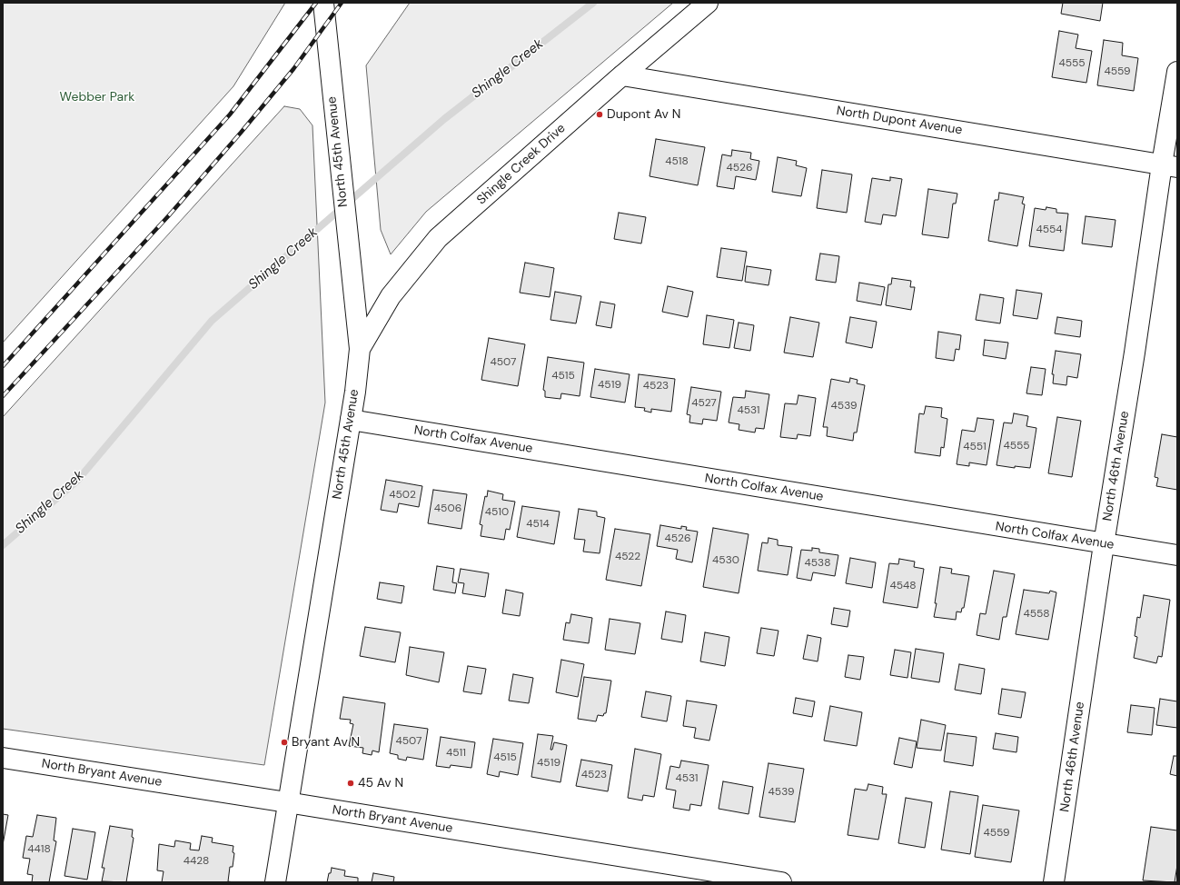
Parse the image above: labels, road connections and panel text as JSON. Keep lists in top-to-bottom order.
{
  "streets": {
    "street": [
      "North Dupont Avenue",
      "North 45th Avenue",
      "Shingle Creek Drive",
      "North Colfax Avenue",
      "North 46th Avenue",
      "North Bryant Avenue"
    ]
  },
  "crossings": [
    ["North Dupont Avenue", "Shingle Creek Drive"],
    ["North Dupont Avenue", "North 46th Avenue"],
    ["North 45th Avenue", "Shingle Creek Drive"],
    ["North 45th Avenue", "North Colfax Avenue"],
    ["North 45th Avenue", "North Bryant Avenue"],
    ["North Colfax Avenue", "North 46th Avenue"]
  ],
  "water": ["Shingle Creek"],
  "parks": ["Webber Park"],
  "places": ["Dupont Av N", "Bryant Av N", "45 Av N"],
  "house_numbers": [
    "4555",
    "4559",
    "4518",
    "4526",
    "4554",
    "4507",
    "4515",
    "4519",
    "4523",
    "4527",
    "4539",
    "4531",
    "4555",
    "4551",
    "4502",
    "4506",
    "4510",
    "4514",
    "4526",
    "4522",
    "4530",
    "4538",
    "4548",
    "4558",
    "4507",
    "4511",
    "4515",
    "4519",
    "4523",
    "4531",
    "4539",
    "4559",
    "4418",
    "4428"
  ]
}
